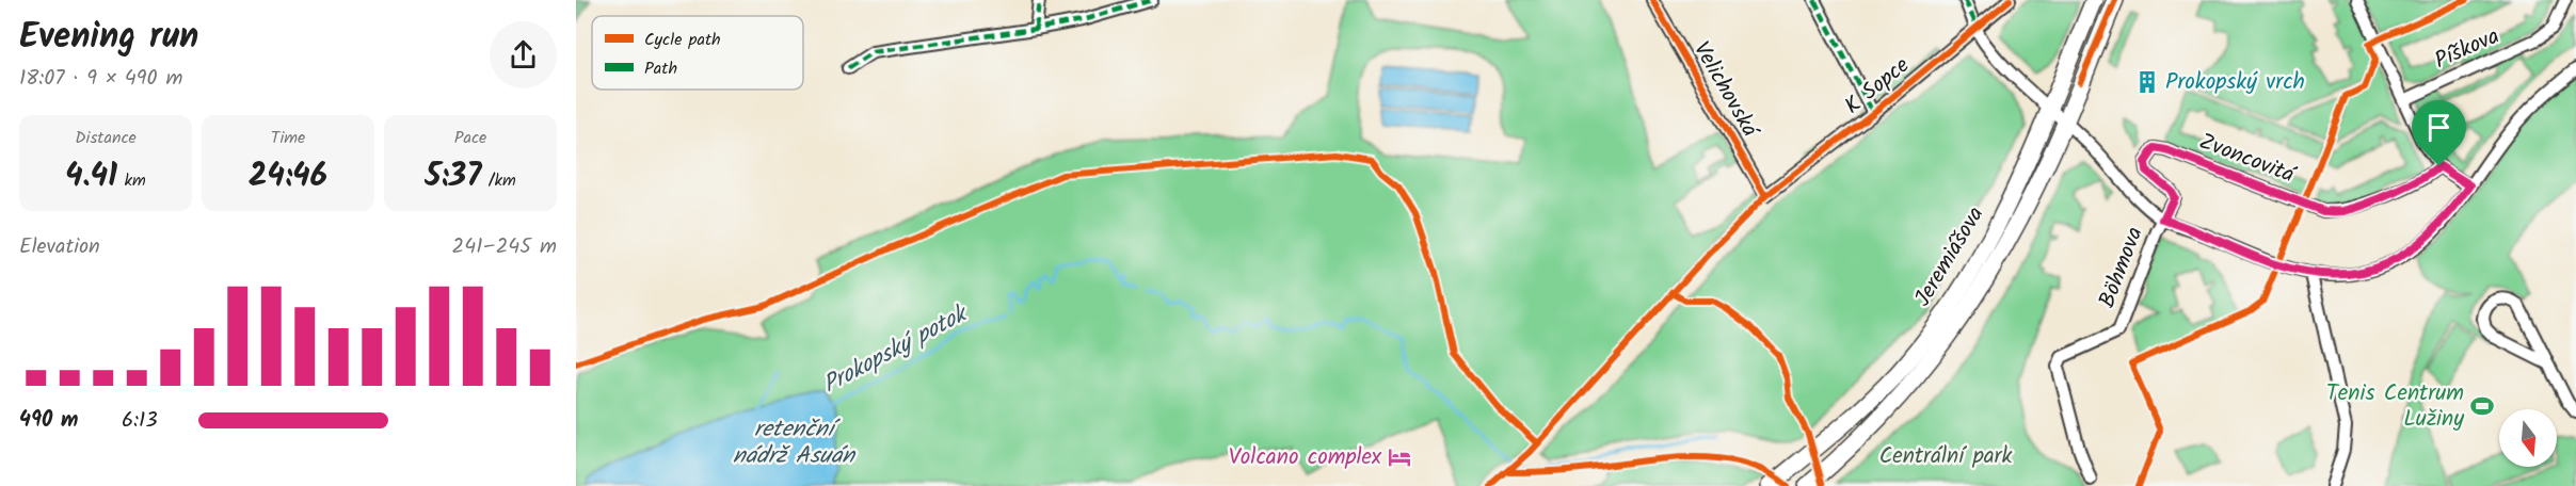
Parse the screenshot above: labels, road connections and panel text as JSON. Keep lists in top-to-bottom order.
{
  "streets": {
    "main road": ["Jeremiášova"],
    "street": [
      "Píškova",
      "K Sopce",
      "Velichovská",
      "Zvoncovitá",
      "Böhmova"
    ]
  },
  "crossings": [
    ["K Sopce", "Velichovská"],
    ["Zvoncovitá", "Böhmova"]
  ],
  "water": ["Prokopský potok", "retenční nádrž Asuán"],
  "parks": ["Centrální park"],
  "places": {
    "building": ["Prokopský vrch"],
    "sports": ["Tenis Centrum Lužiny"],
    "hotel": ["Volcano complex"]
  },
  "legend": ["Cycle path", "Path"],
  "north": "bottom",
  "page": {
    "heading": ["Evening run", "18:07 · 9 × 490 m"],
    "stats": [
      ["Distance", "4.41 km"],
      ["Time", "24:46"],
      ["Pace", "5:37 /km"]
    ],
    "chart": ["Elevation", "241–245 m"],
    "list": [
      {
        "name": "490 m",
        "note": "6:13"
      }
    ]
  }
}
